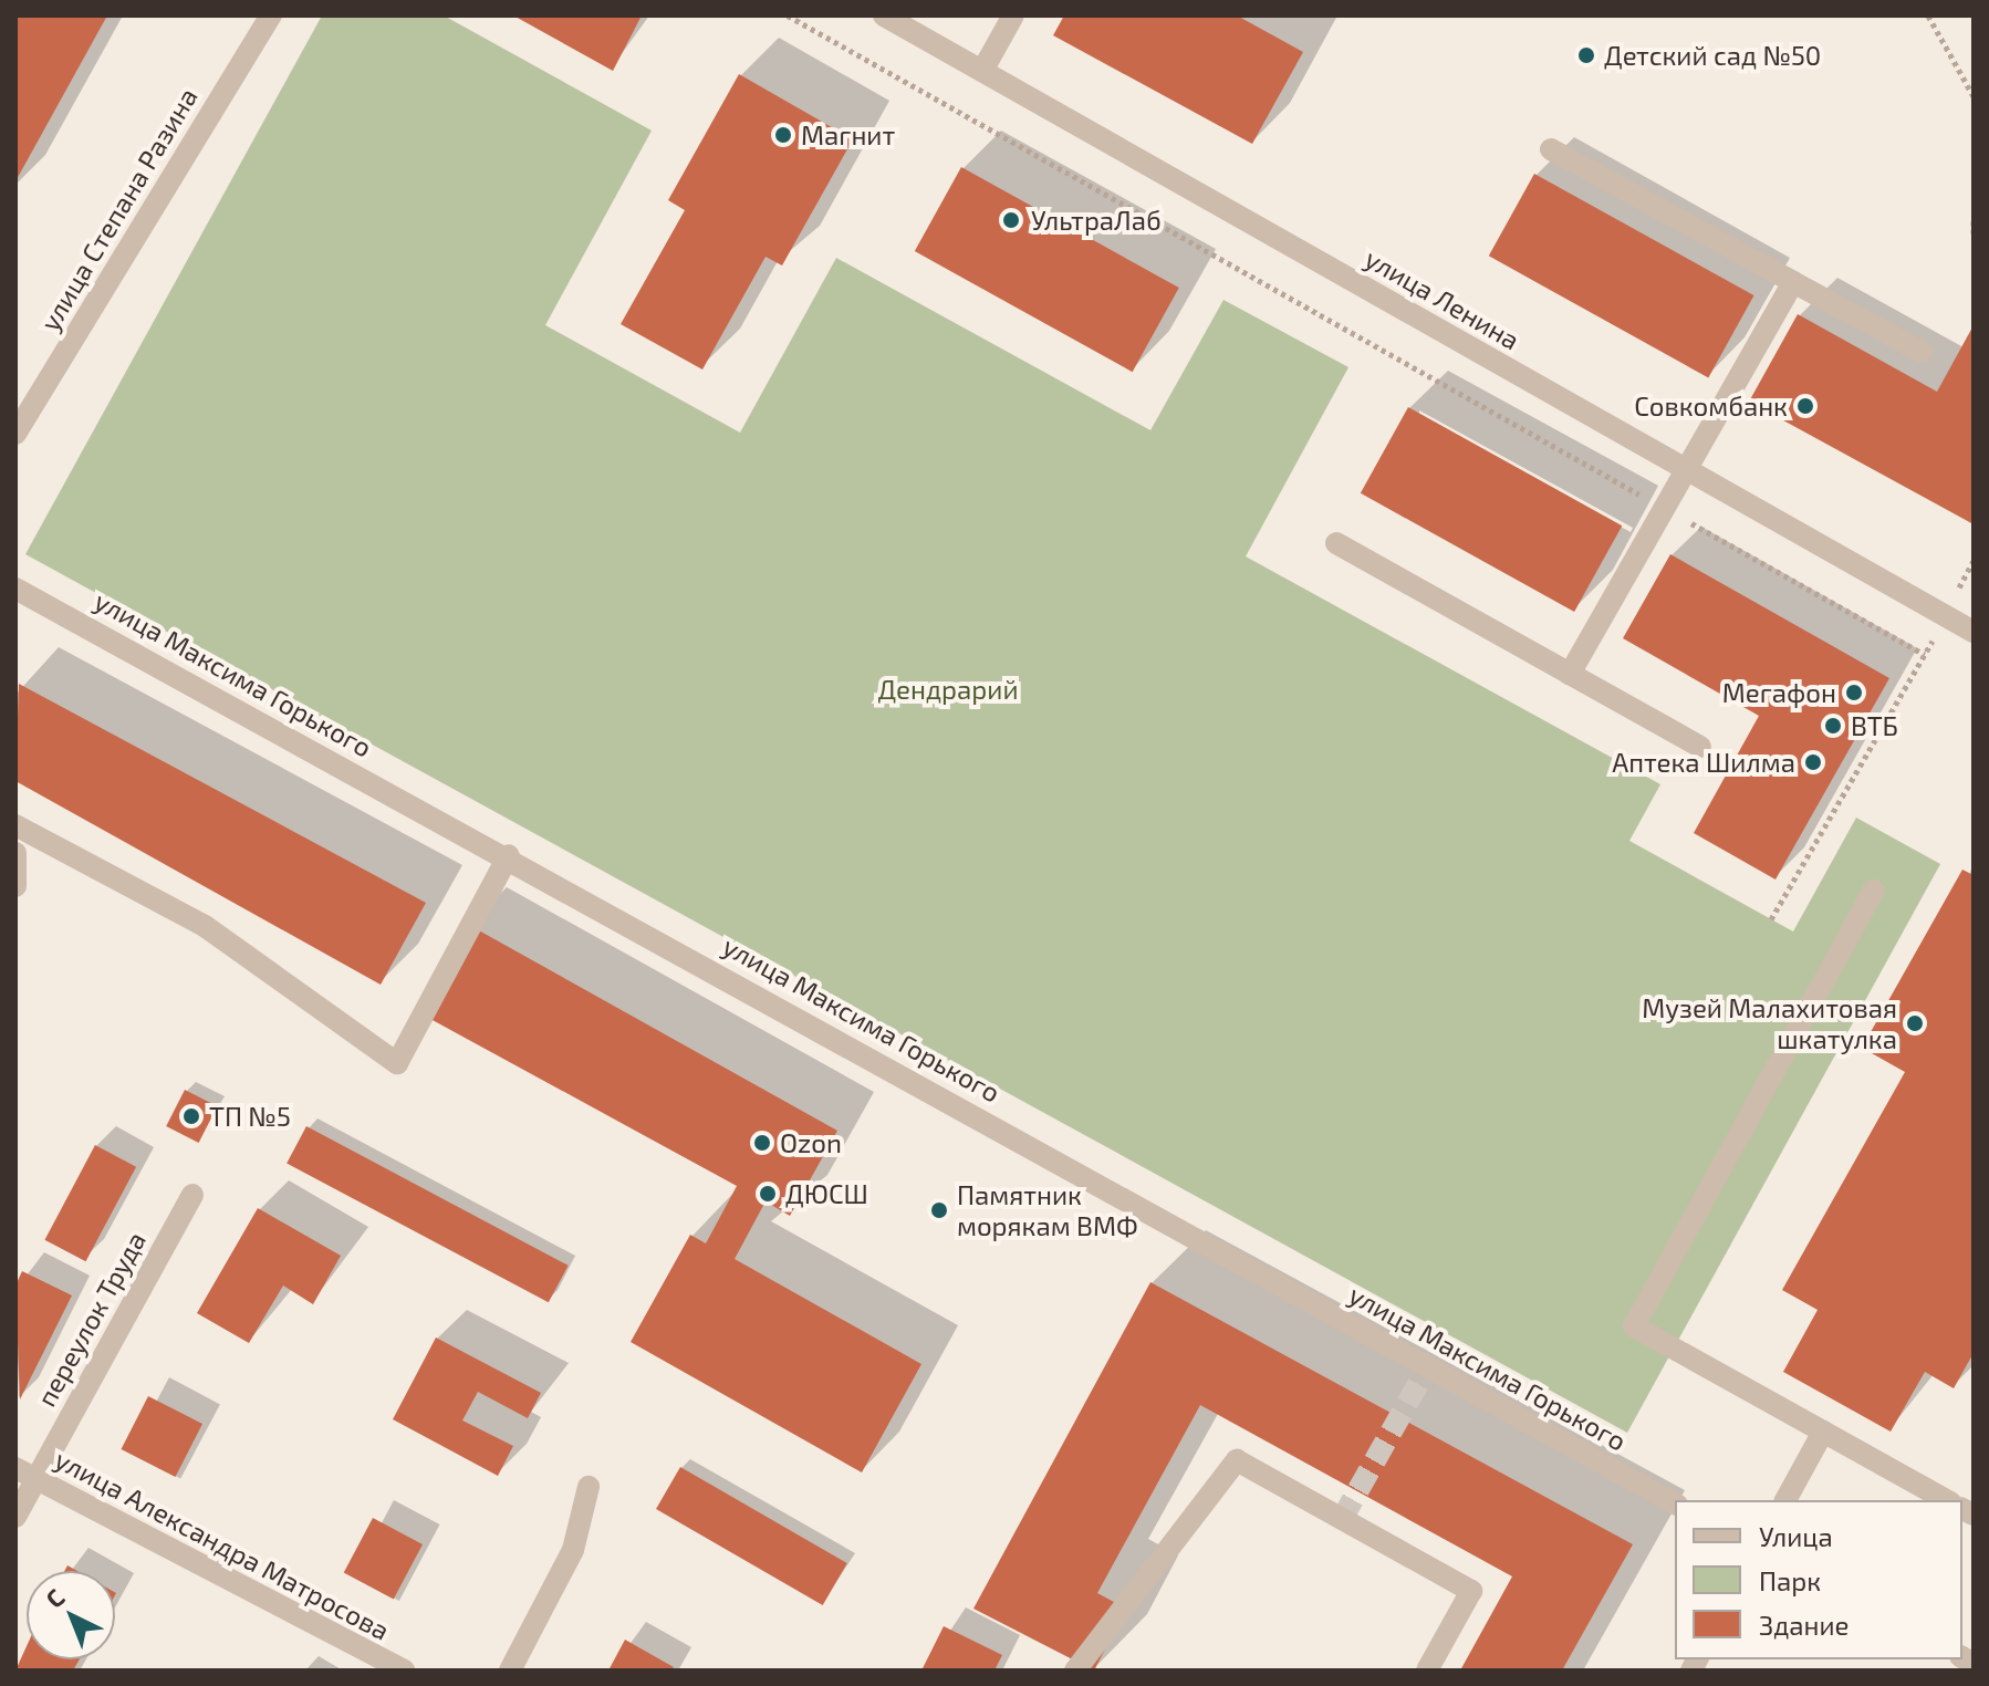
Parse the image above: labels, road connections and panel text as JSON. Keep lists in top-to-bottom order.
{
  "streets": {
    "street": [
      "улица Степана Разина",
      "улица Ленина",
      "улица Максима Горького",
      "переулок Труда",
      "улица Александра Матросова"
    ]
  },
  "crossings": [
    ["переулок Труда", "улица Александра Матросова"]
  ],
  "parks": ["Дендрарий"],
  "places": [
    "Детский сад №50",
    "Магнит",
    "УльтраЛаб",
    "Совкомбанк",
    "Мегафон",
    "ВТБ",
    "Аптека Шилма",
    "Музей Малахитовая шкатулка",
    "ТП №5",
    "Ozon",
    "ДЮСШ",
    "Памятник морякам ВМФ"
  ],
  "legend": ["Улица", "Парк", "Здание"],
  "north": "top left"
}
